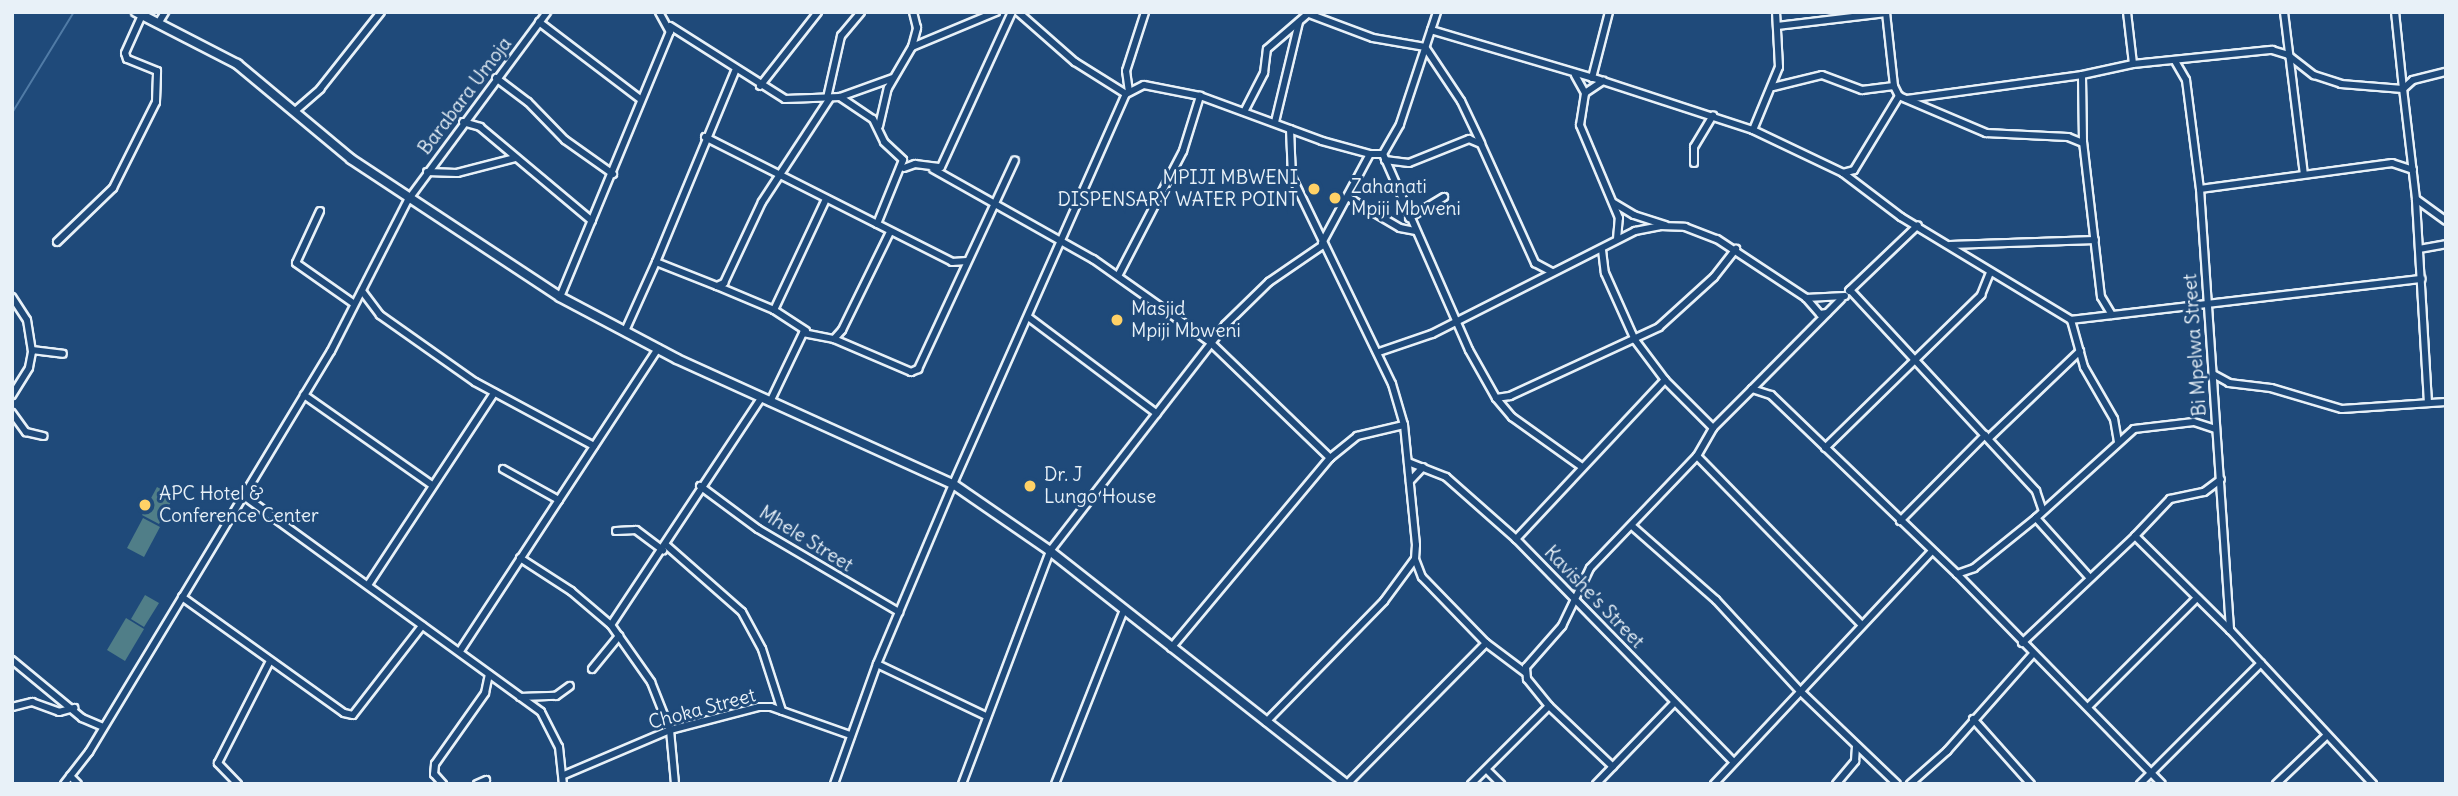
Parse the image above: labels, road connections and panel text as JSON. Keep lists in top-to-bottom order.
{
  "streets": {
    "street": [
      "Barabara Umoja",
      "Bi Mpelwa Street",
      "Mhele Street",
      "Kavishe’s Street",
      "Choka Street"
    ]
  },
  "places": [
    "MPIJI MBWENI DISPENSARY WATER POINT",
    "Zahanati Mpiji Mbweni",
    "Masjid Mpiji Mbweni",
    "Dr. J Lungo House",
    "APC Hotel & Conference Center"
  ]
}
